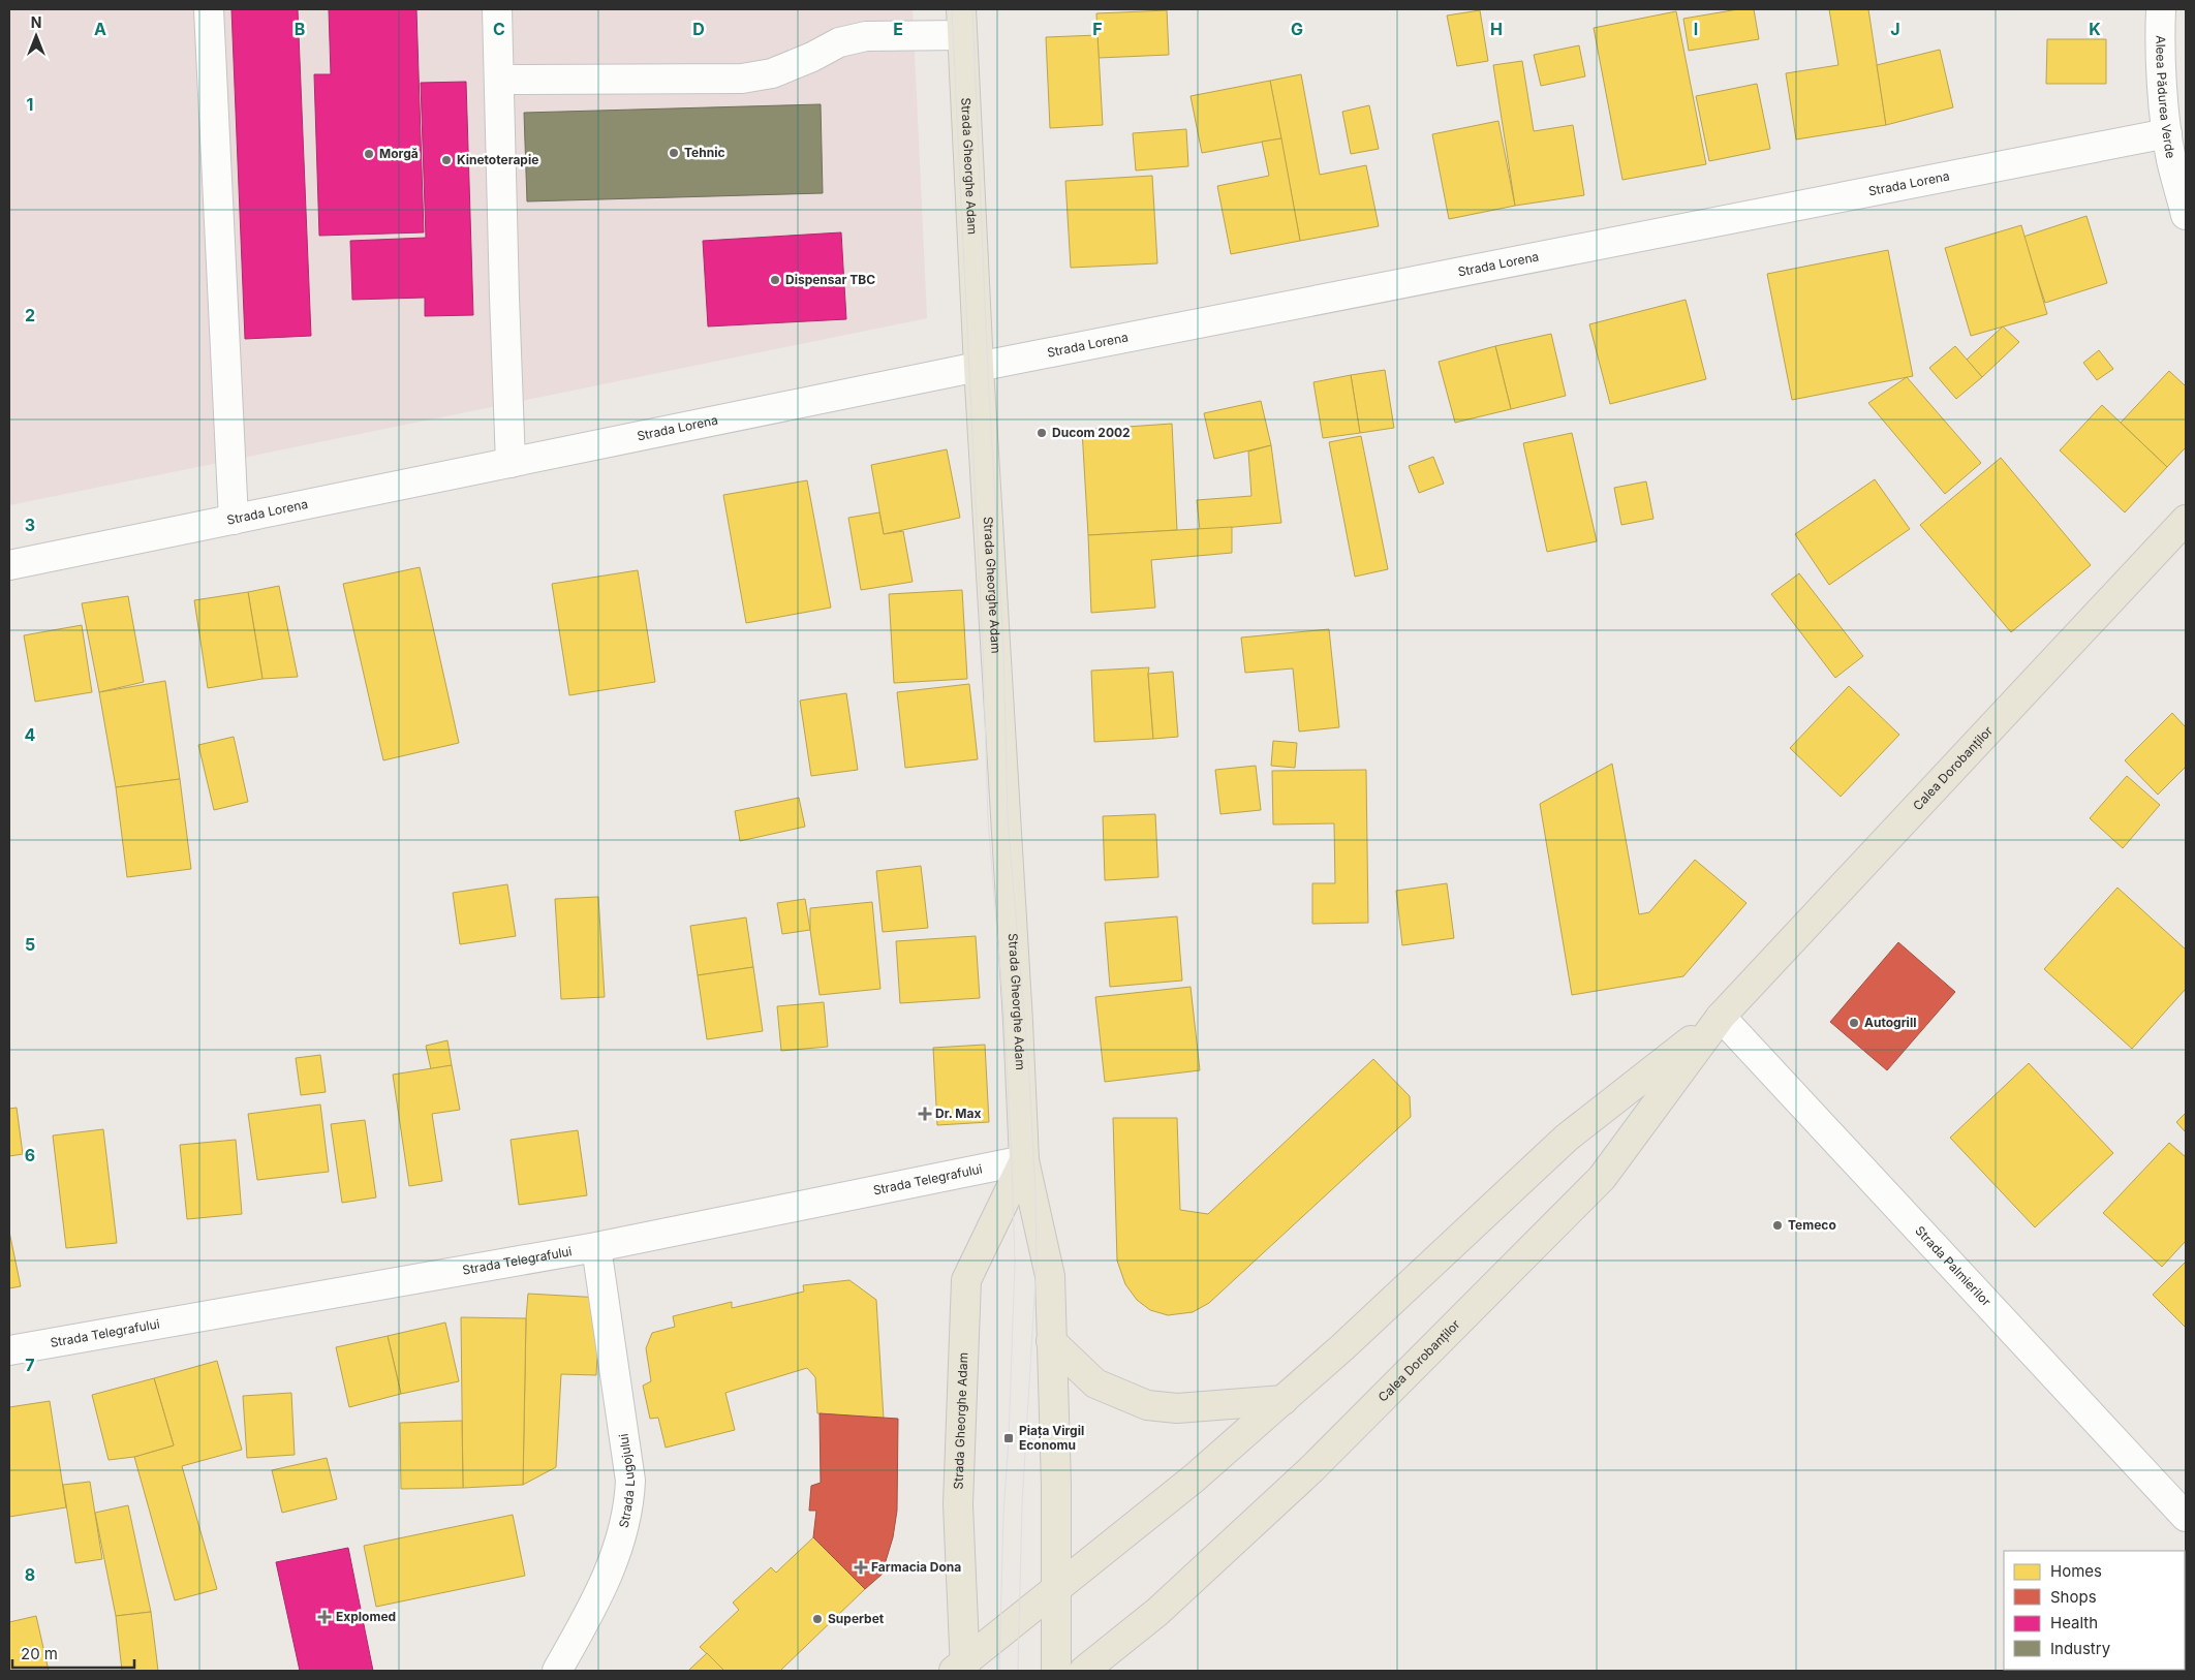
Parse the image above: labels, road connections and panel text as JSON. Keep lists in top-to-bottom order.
{
  "streets": {
    "main road": ["Strada Gheorghe Adam", "Calea Dorobanților"],
    "street": [
      "Aleea Pădurea Verde",
      "Strada Lorena",
      "Strada Telegrafului",
      "Strada Palmierilor",
      "Strada Lugojului"
    ]
  },
  "crossings": [
    ["Aleea Pădurea Verde", "Strada Lorena"],
    ["Strada Gheorghe Adam", "Strada Lorena"],
    ["Strada Gheorghe Adam", "Calea Dorobanților"],
    ["Strada Gheorghe Adam", "Strada Telegrafului"],
    ["Calea Dorobanților", "Strada Palmierilor"],
    ["Strada Telegrafului", "Strada Lugojului"]
  ],
  "places": {
    "other": [
      "Tehnic",
      "Morgă",
      "Kinetoterapie",
      "Dispensar TBC",
      "Ducom 2002",
      "Autogrill",
      "Temeco",
      "Superbet"
    ],
    "health": ["Dr. Max", "Farmacia Dona", "Explomed"],
    "transit": ["Piața Virgil Economu"]
  },
  "legend": [
    "Homes",
    "Shops",
    "Health",
    "Industry"
  ],
  "scale_bar": "20 m",
  "north": "top",
  "grid": {
    "columns": [
      "A",
      "B",
      "C",
      "D",
      "E",
      "F",
      "G",
      "H",
      "I",
      "J",
      "K"
    ],
    "rows": [
      "1",
      "2",
      "3",
      "4",
      "5",
      "6",
      "7",
      "8"
    ]
  }
}
